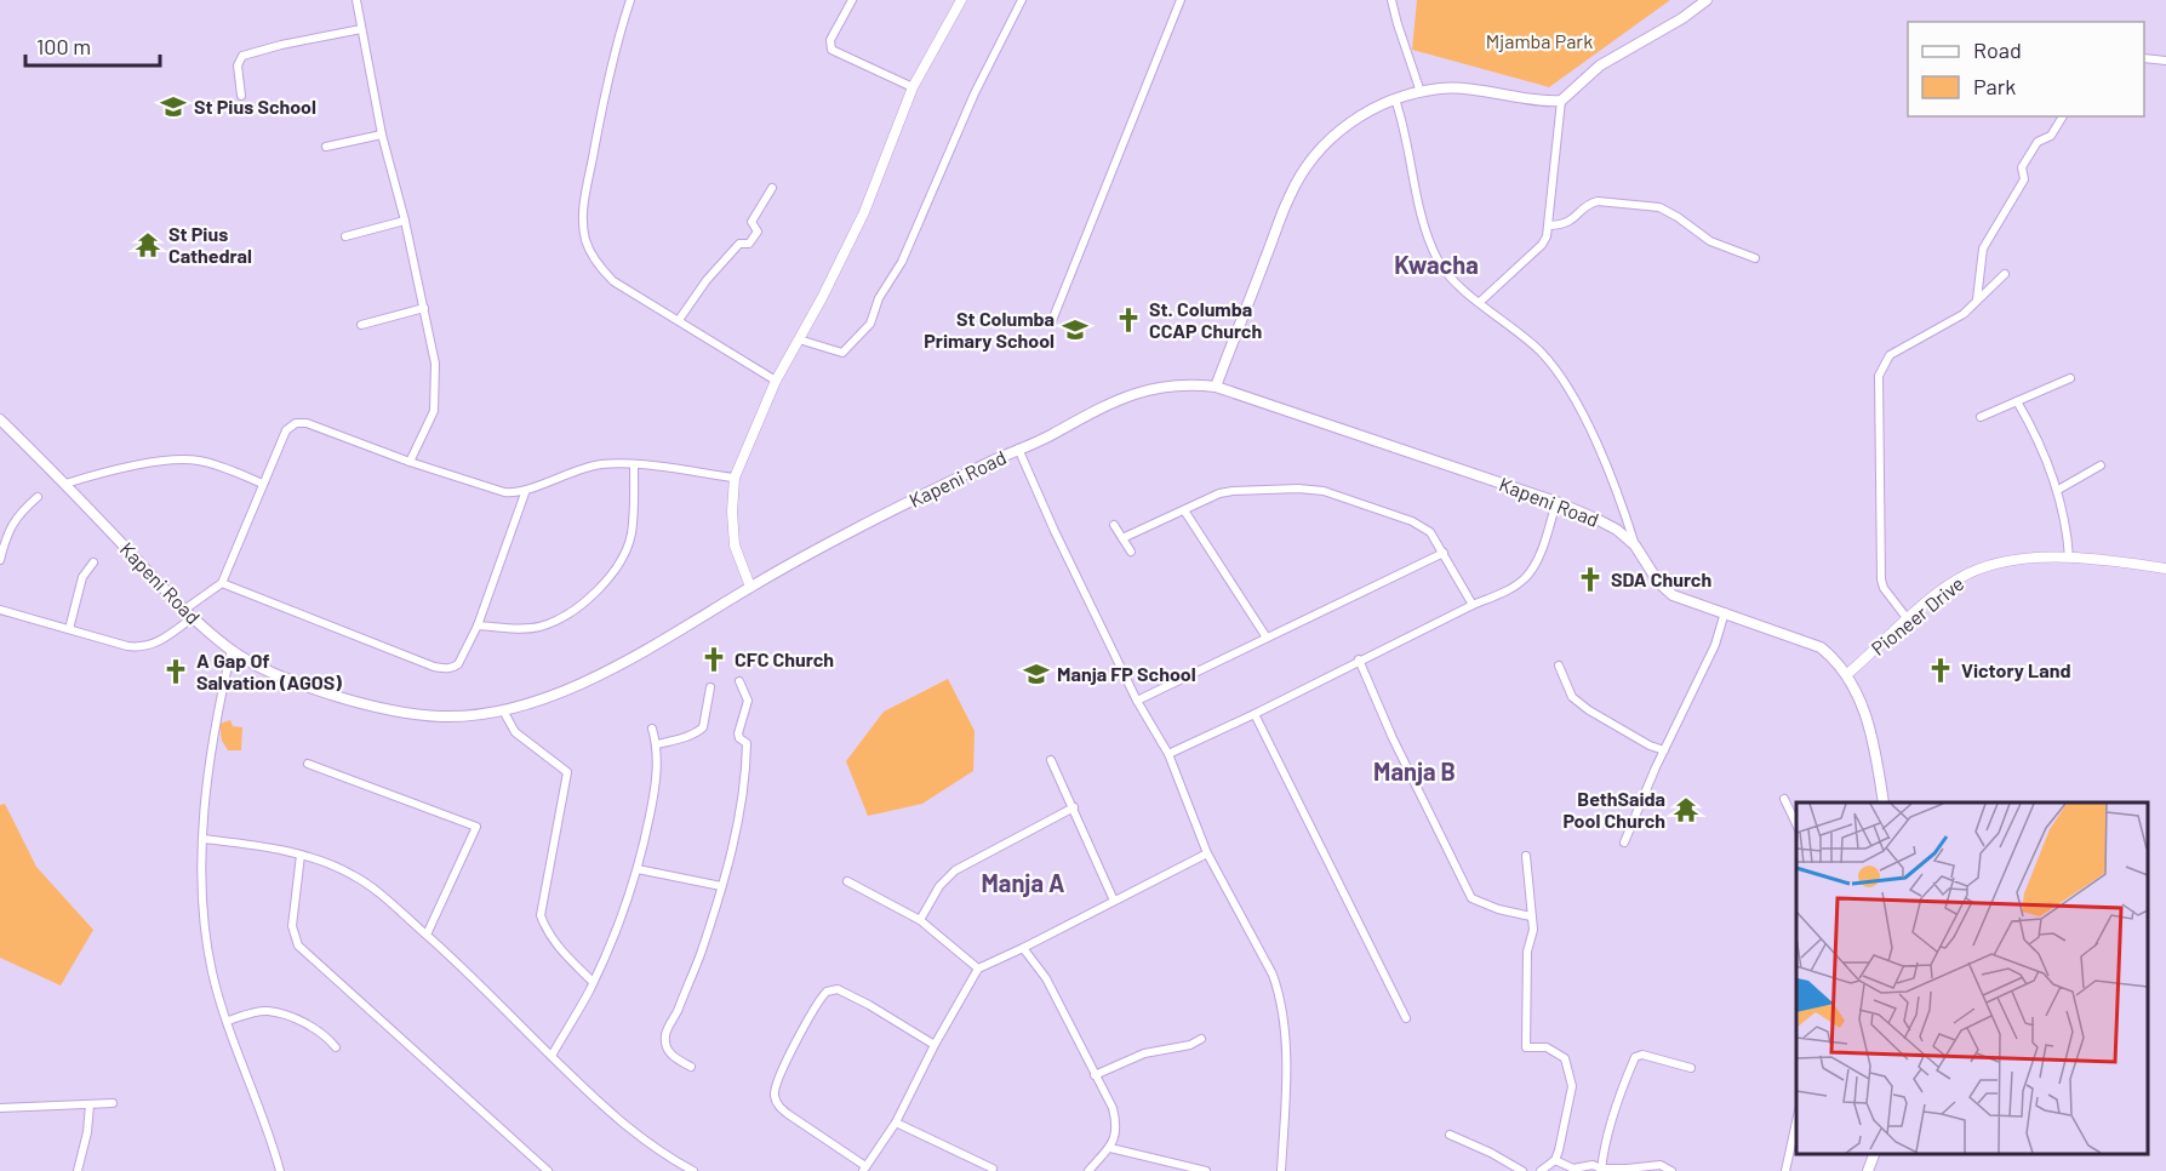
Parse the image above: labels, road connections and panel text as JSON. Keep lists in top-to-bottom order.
{
  "streets": {
    "main road": ["Kapeni Road"],
    "street": ["Pioneer Drive"]
  },
  "crossings": [
    ["Kapeni Road", "Pioneer Drive"]
  ],
  "districts": ["Kwacha", "Manja B", "Manja A"],
  "parks": ["Mjamba Park"],
  "places": {
    "school or university": ["St Pius School", "St Columba Primary School", "Manja FP School"],
    "temple": ["St Pius Cathedral", "BethSaida Pool Church"],
    "church": [
      "St. Columba CCAP Church",
      "SDA Church",
      "CFC Church",
      "Victory Land",
      "A Gap Of Salvation (AGOS)"
    ]
  },
  "legend": ["Road", "Park"],
  "scale_bar": "100 m"
}
